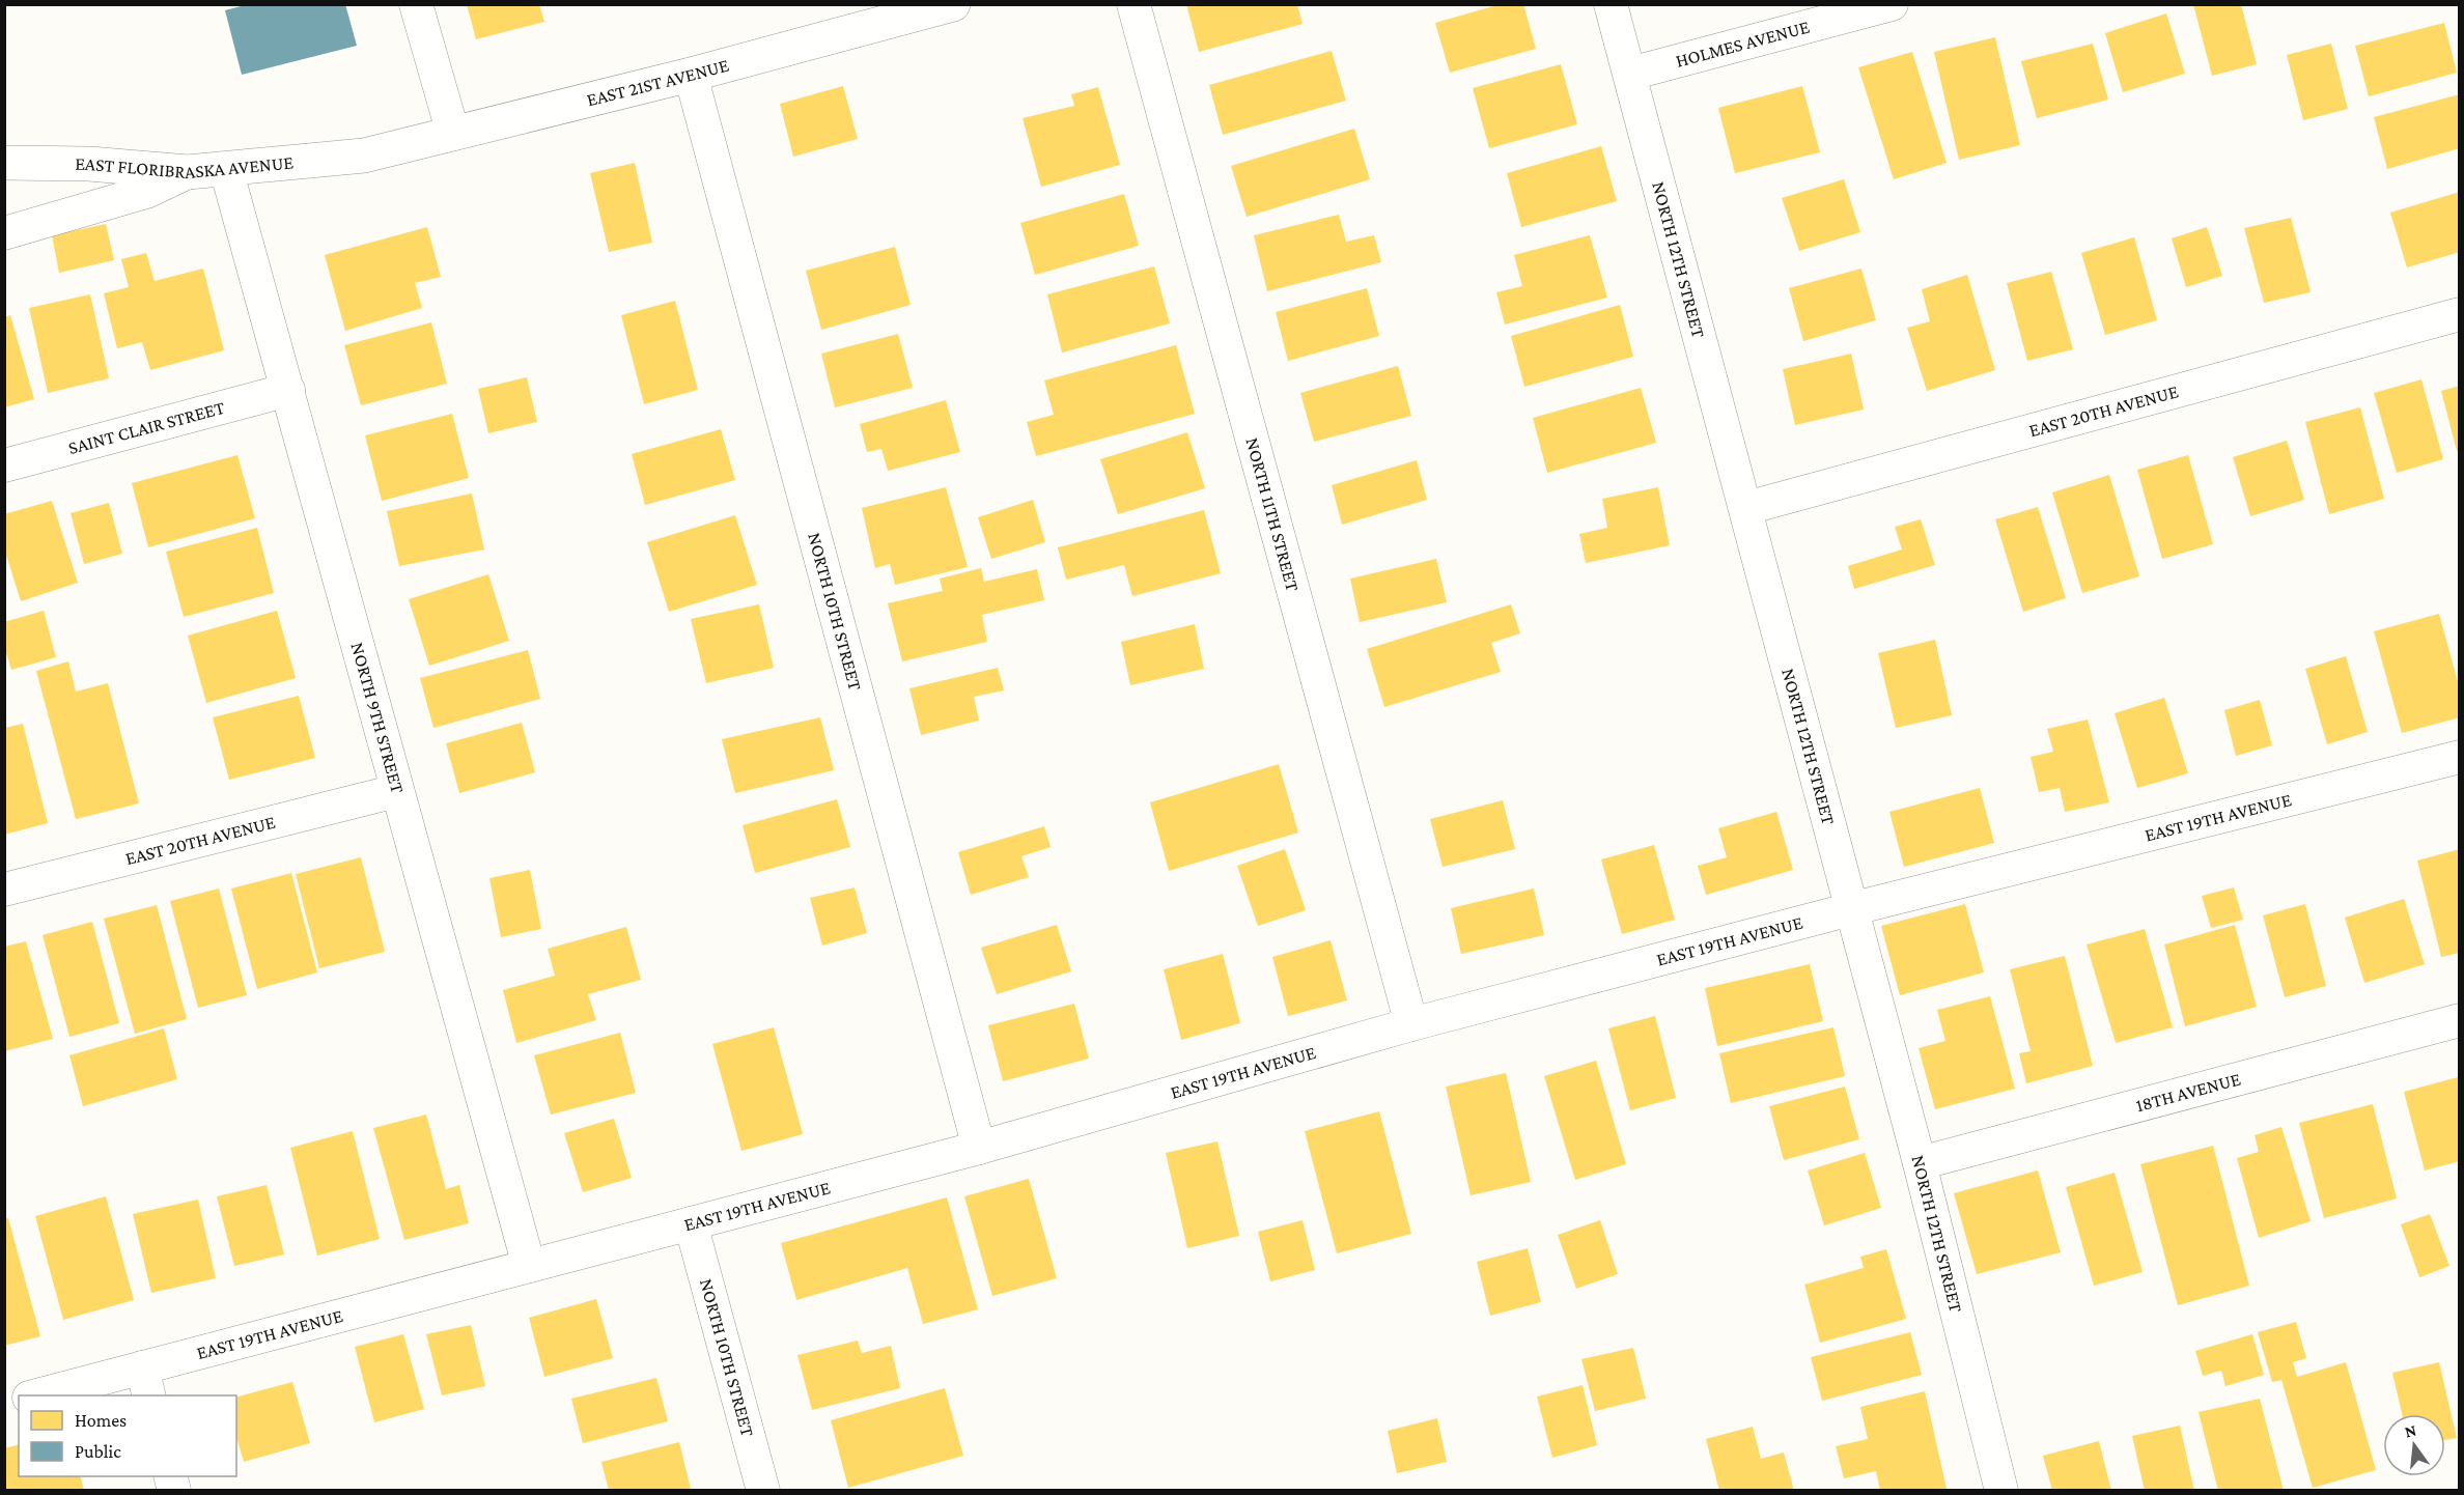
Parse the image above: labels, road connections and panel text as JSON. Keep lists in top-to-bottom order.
{
  "streets": {
    "street": [
      "HOLMES AVENUE",
      "EAST 21ST AVENUE",
      "EAST FLORIBRASKA AVENUE",
      "NORTH 12TH STREET",
      "EAST 20TH AVENUE",
      "SAINT CLAIR STREET",
      "NORTH 11TH STREET",
      "NORTH 10TH STREET",
      "NORTH 9TH STREET",
      "EAST 19TH AVENUE",
      "18TH AVENUE"
    ]
  },
  "crossings": [
    ["HOLMES AVENUE", "NORTH 12TH STREET"],
    ["EAST 21ST AVENUE", "EAST FLORIBRASKA AVENUE"],
    ["EAST 21ST AVENUE", "NORTH 10TH STREET"],
    ["EAST FLORIBRASKA AVENUE", "NORTH 9TH STREET"],
    ["NORTH 12TH STREET", "EAST 20TH AVENUE"],
    ["NORTH 12TH STREET", "EAST 19TH AVENUE"],
    ["NORTH 12TH STREET", "18TH AVENUE"],
    ["EAST 20TH AVENUE", "NORTH 9TH STREET"],
    ["SAINT CLAIR STREET", "NORTH 9TH STREET"],
    ["NORTH 11TH STREET", "EAST 19TH AVENUE"],
    ["NORTH 10TH STREET", "EAST 19TH AVENUE"],
    ["NORTH 9TH STREET", "EAST 19TH AVENUE"]
  ],
  "legend": ["Homes", "Public"],
  "north": "top"
}
